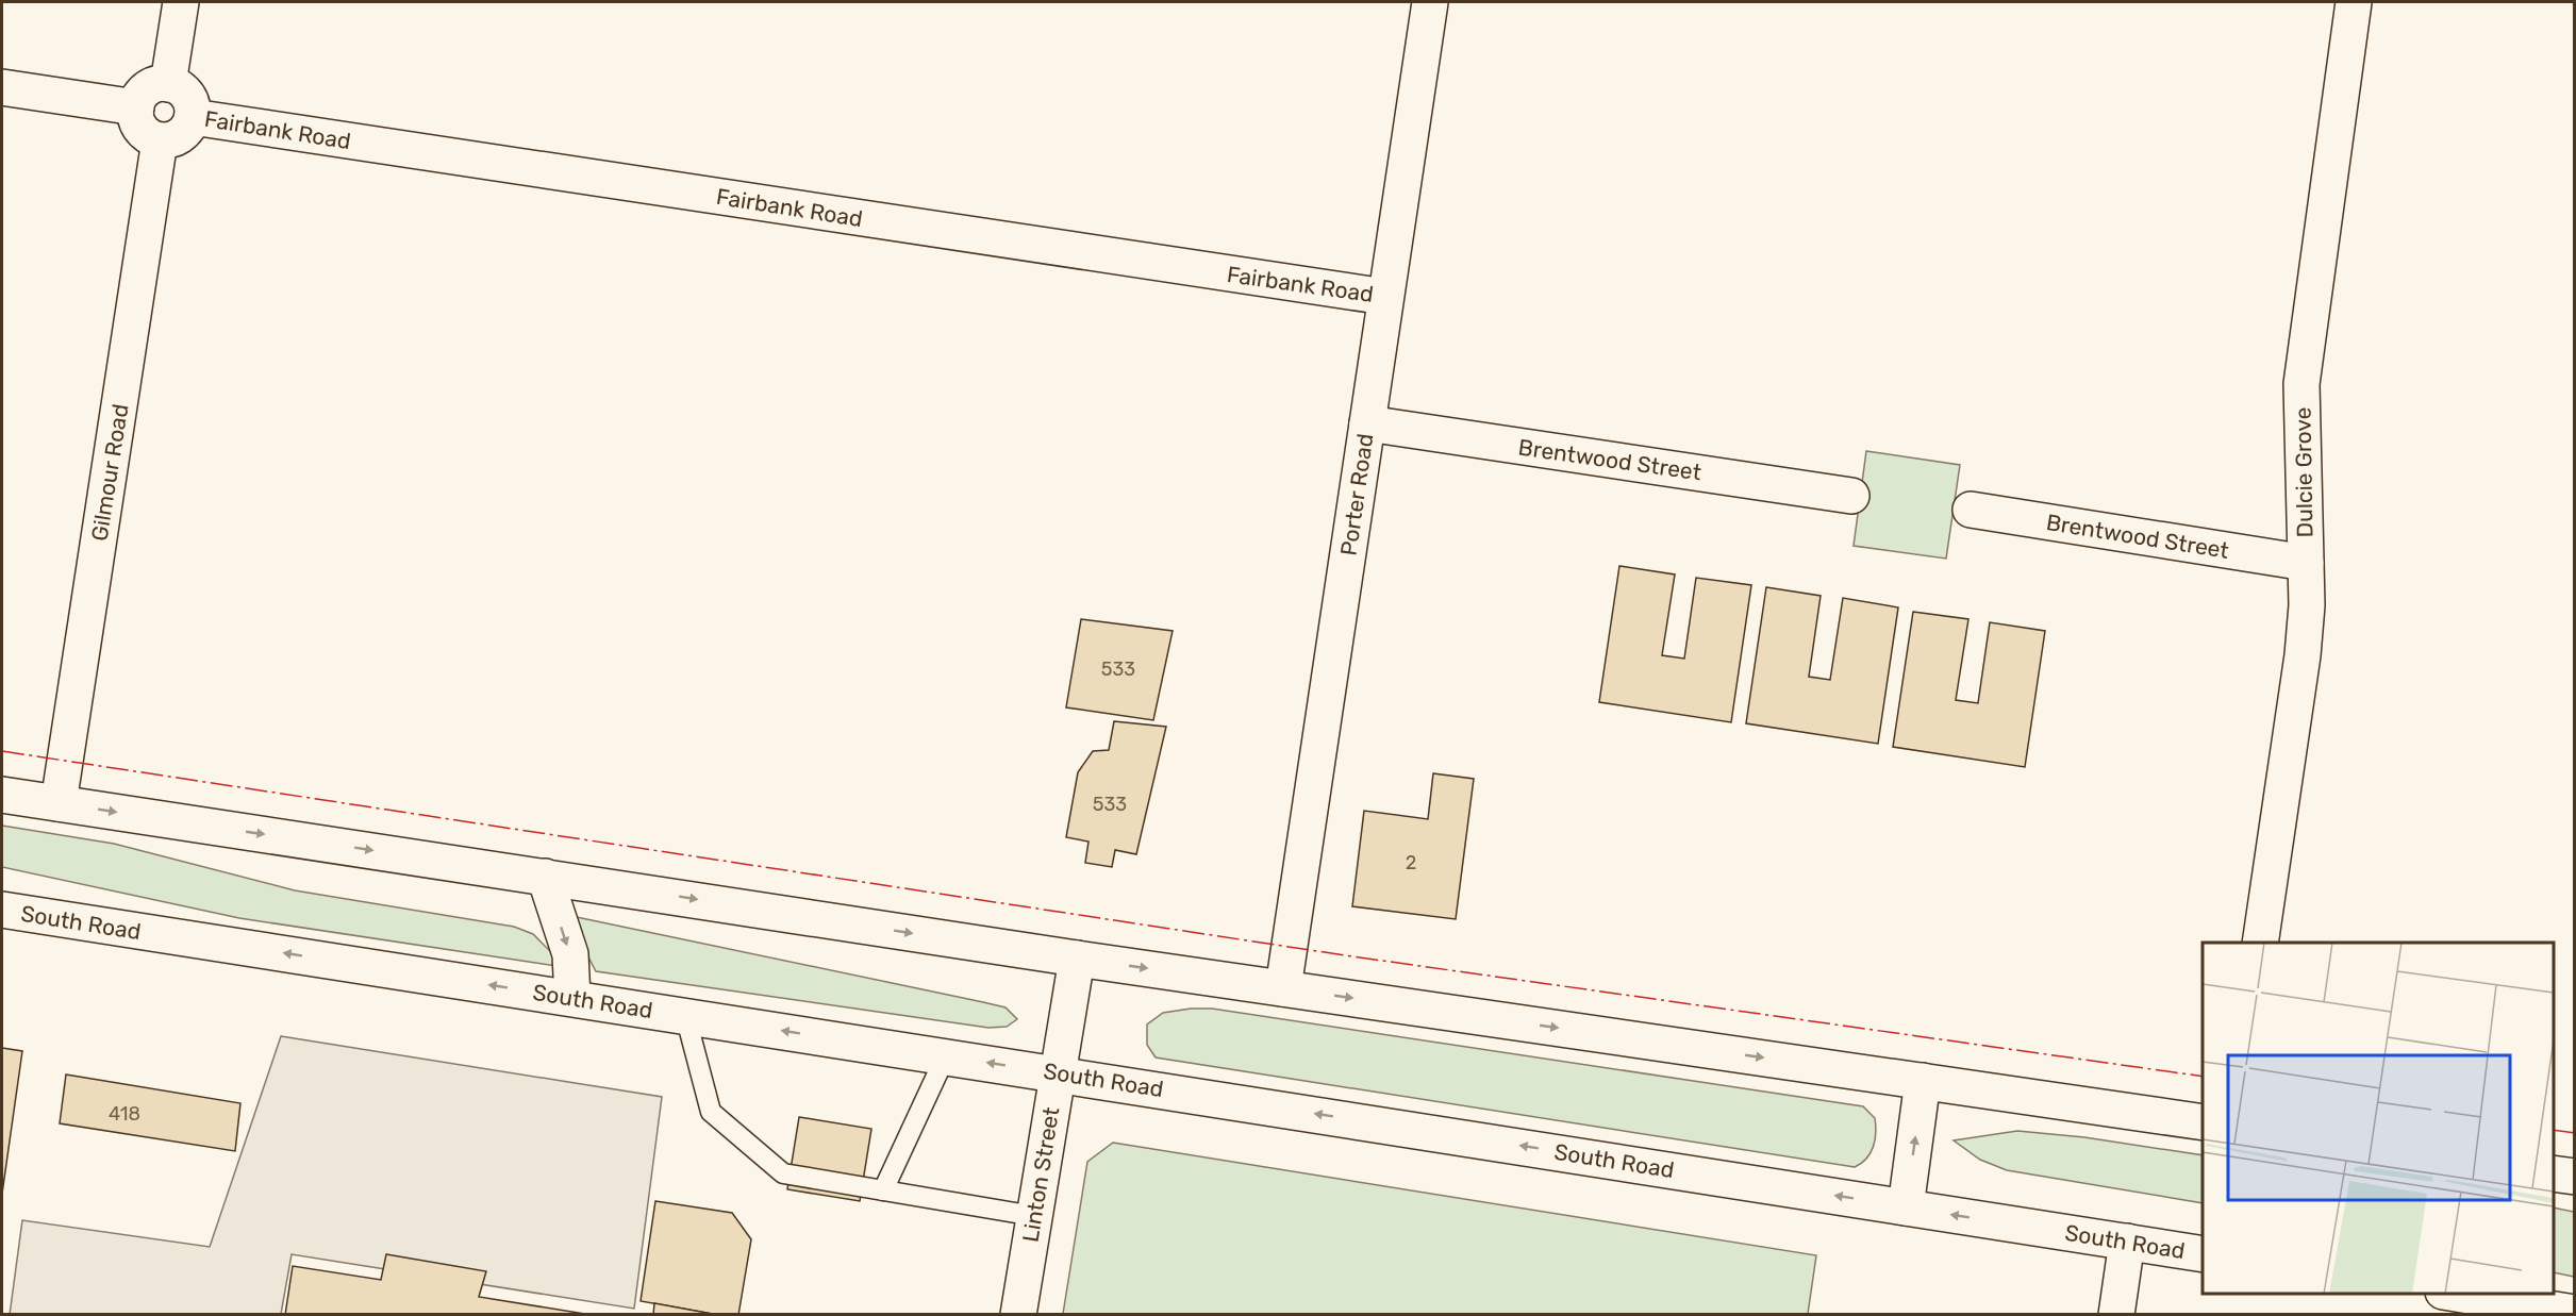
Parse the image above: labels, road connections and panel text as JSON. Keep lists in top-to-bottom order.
{
  "streets": {
    "main road": [
      "Fairbank Road",
      "Brentwood Street",
      "Gilmour Road",
      "Dulcie Grove",
      "Porter Road",
      "South Road",
      "Linton Street"
    ]
  },
  "crossings": [
    ["Fairbank Road", "Gilmour Road"],
    ["Fairbank Road", "Porter Road"],
    ["Brentwood Street", "Dulcie Grove"],
    ["Brentwood Street", "Porter Road"],
    ["South Road", "Linton Street"]
  ],
  "house_numbers": [
    "533",
    "533",
    "2",
    "418"
  ]
}
